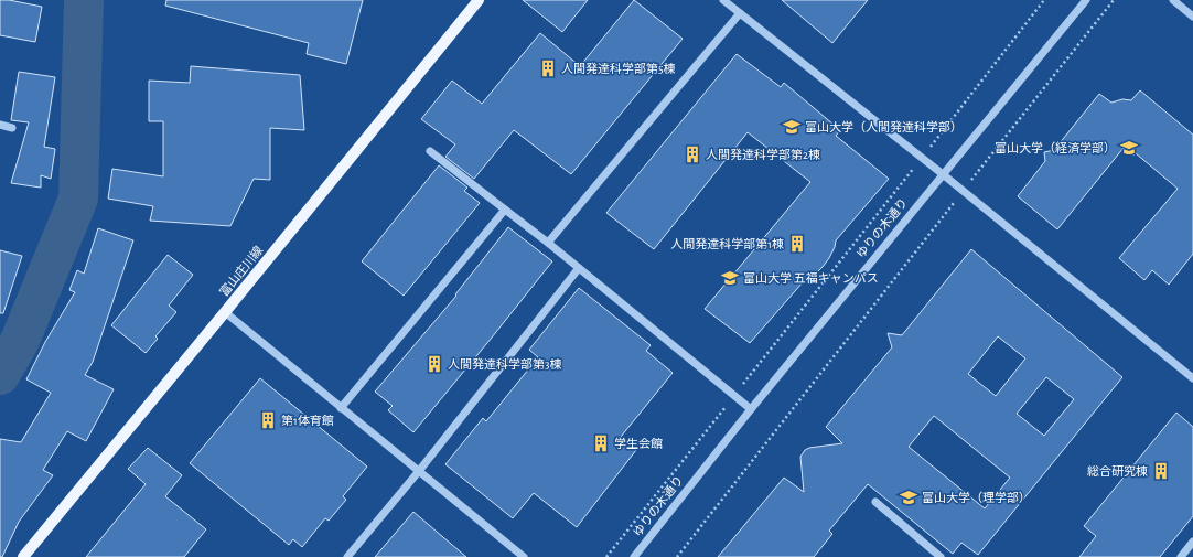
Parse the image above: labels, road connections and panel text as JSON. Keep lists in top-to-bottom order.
{
  "streets": {
    "main road": ["富山庄川線"],
    "street": ["ゆりの木通り"]
  },
  "places": {
    "building": [
      "人間発達科学部第5棟",
      "人間発達科学部第2棟",
      "人間発達科学部第1棟",
      "人間発達科学部第3棟",
      "第1体育館",
      "学生会館",
      "総合研究棟"
    ],
    "school or university": [
      "富山大学（人間発達科学部）",
      "富山大学（経済学部）",
      "富山大学 五福キャンパス",
      "富山大学（理学部）"
    ]
  }
}
